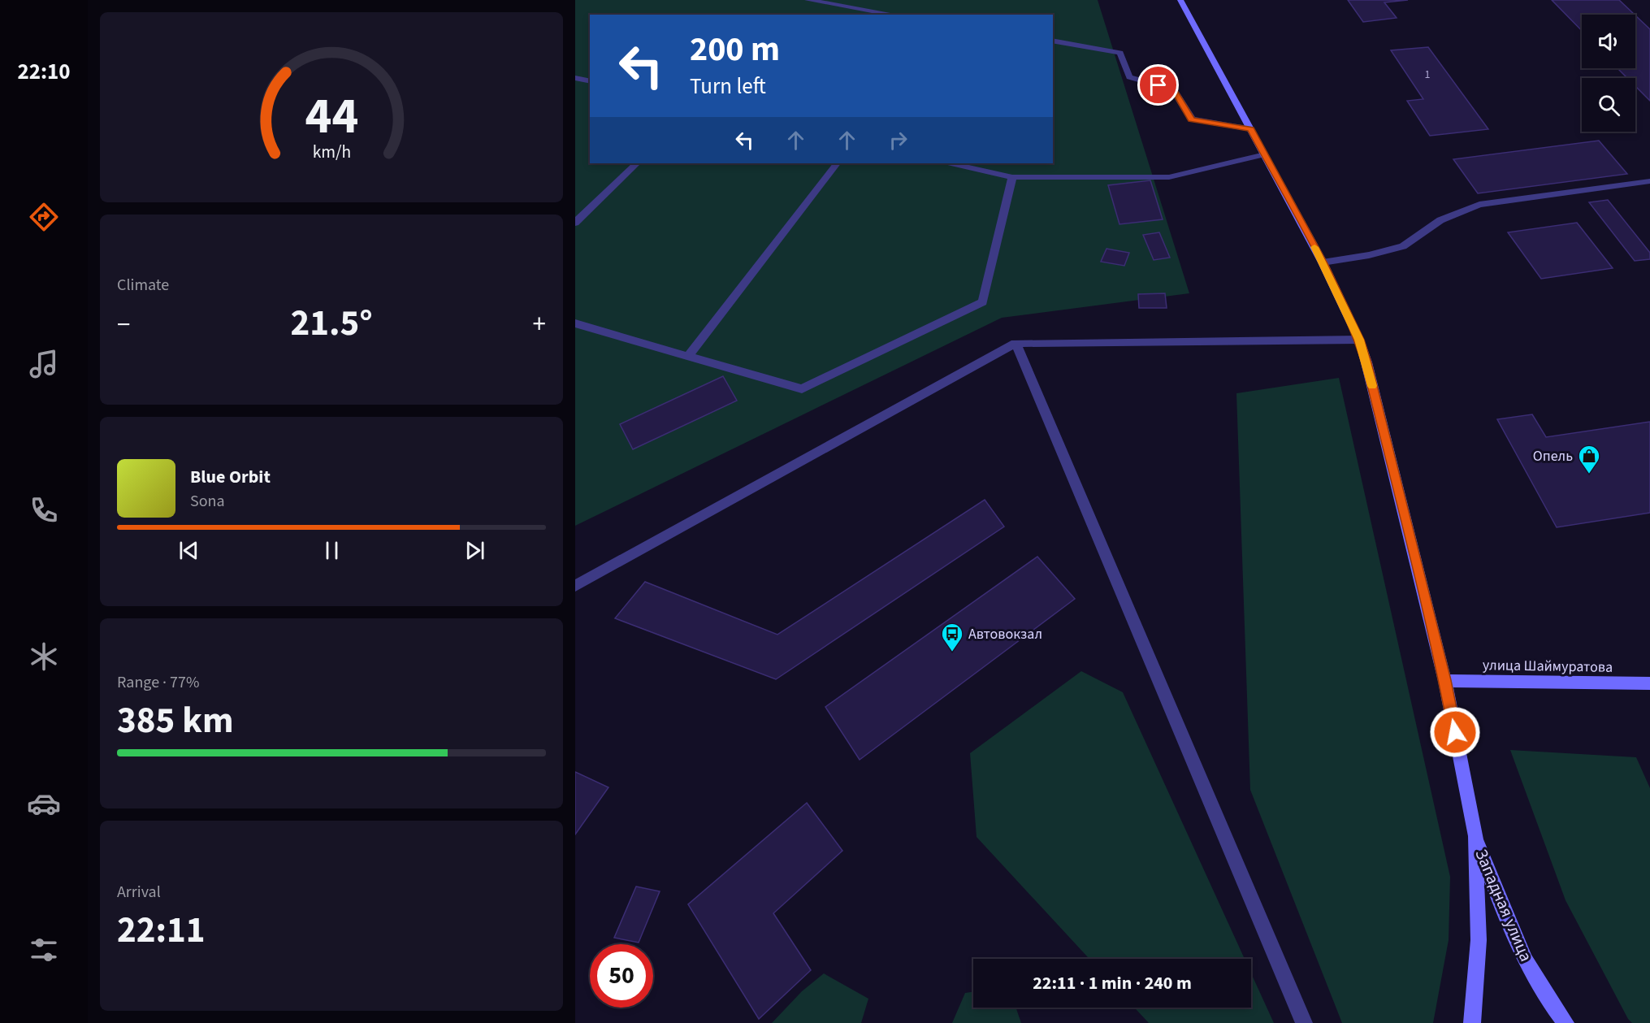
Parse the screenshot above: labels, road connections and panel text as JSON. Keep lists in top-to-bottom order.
{
  "streets": {
    "main road": ["улица Шаймуратова", "Западная улица"]
  },
  "crossings": [
    ["улица Шаймуратова", "Западная улица"]
  ],
  "places": {
    "shop": ["Опель"],
    "bus stop": ["Автовокзал"]
  },
  "house_numbers": ["1"],
  "page": {
    "tabs": "22:10",
    "turn": ["200 m", "Turn left"],
    "tile": [
      "Climate",
      ["Range · 77%", "385 km"],
      ["Arrival", "22:11"]
    ],
    "heat": ["−", "21.5°", "+"],
    "song": ["Blue Orbit", "Sona"],
    "limit": "50",
    "trip": "22:11 · 1 min · 240 m",
    "gauge": ["44", "km/h"]
  }
}
